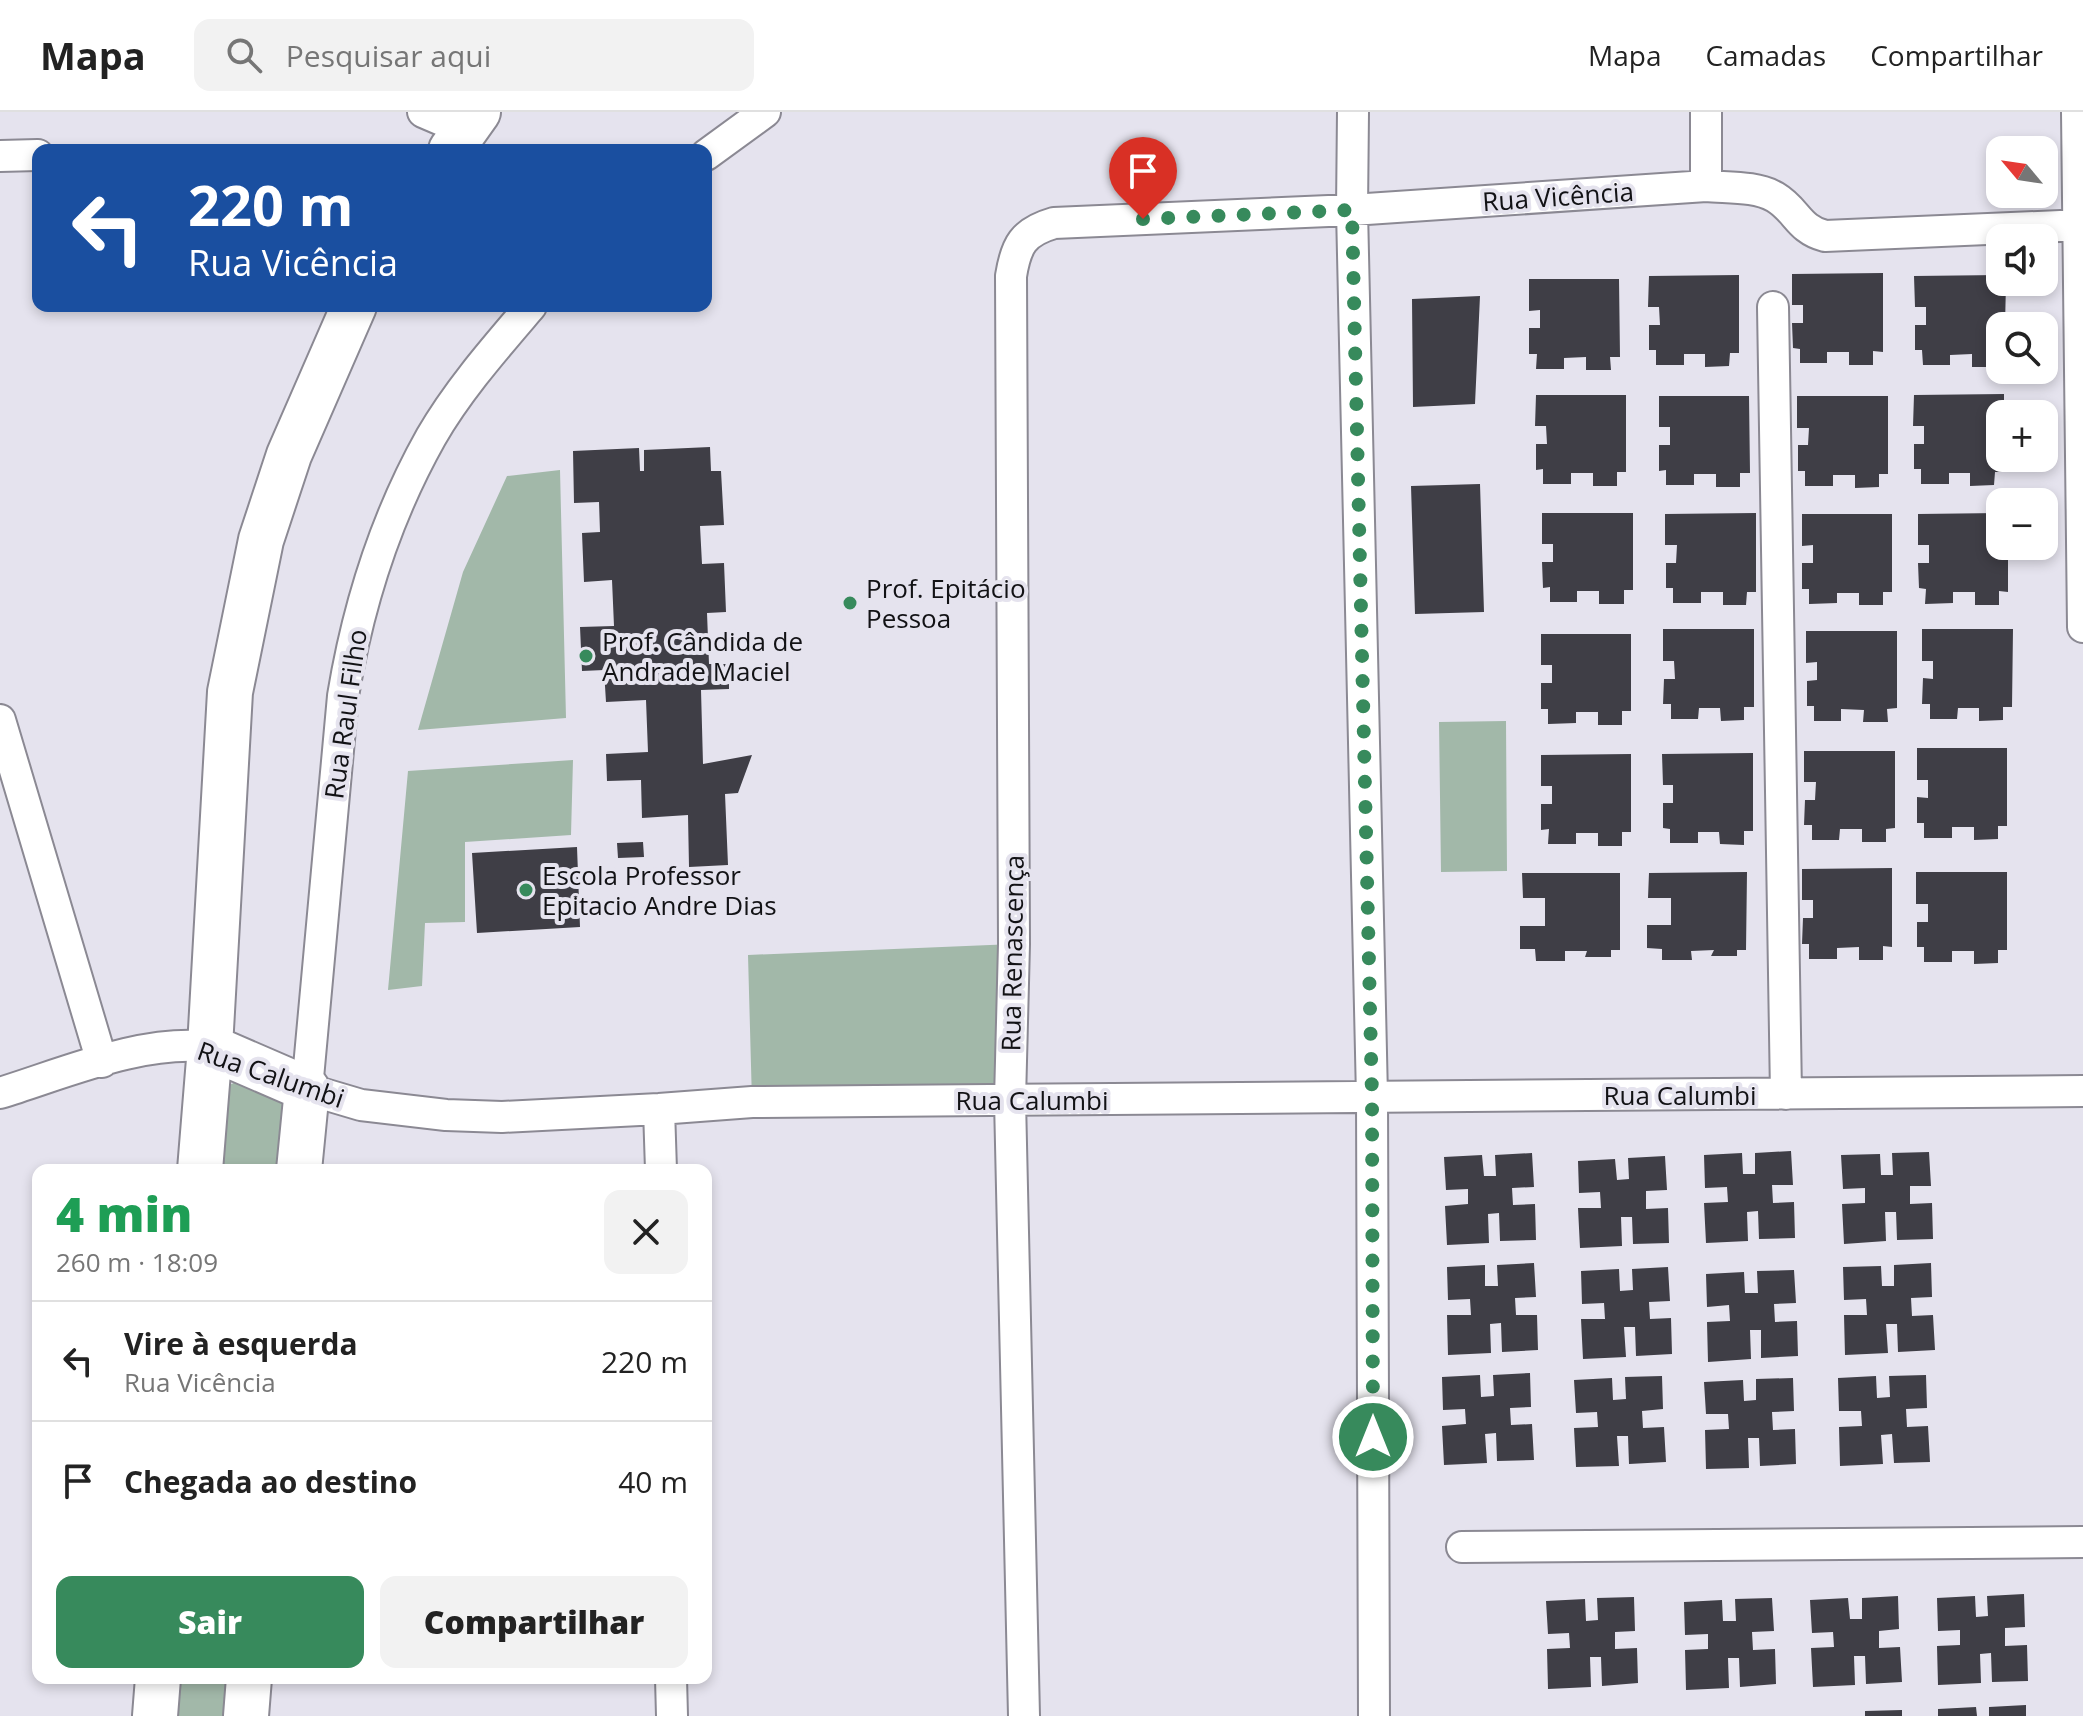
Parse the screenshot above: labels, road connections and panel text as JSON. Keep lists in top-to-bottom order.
{
  "streets": {
    "main road": ["Rua Raul Filho", "Rua Calumbi"],
    "street": ["Rua Vicência", "Rua Renascença"]
  },
  "crossings": [
    ["Rua Vicência", "Rua Renascença"],
    ["Rua Raul Filho", "Rua Calumbi"],
    ["Rua Renascença", "Rua Calumbi"]
  ],
  "places": ["Prof. Epitácio Pessoa", "Prof. Cândida de Andrade Maciel", "Escola Professor Epitacio Andre Dias"],
  "north": "top left",
  "page": {
    "header": "Mapa",
    "search": "Pesquisar aqui",
    "nav": ["Mapa", "Camadas", "Compartilhar"],
    "map_buttons": ["+", "−"],
    "turn": ["220 m", "Rua Vicência"],
    "heading": ["4 min", "260 m · 18:09"],
    "list": [
      {
        "name": "Vire à esquerda",
        "note": "Rua Vicência",
        "value": "220 m"
      },
      {
        "name": "Chegada ao destino",
        "value": "40 m"
      }
    ],
    "buttons": ["Sair", "Compartilhar"]
  }
}
